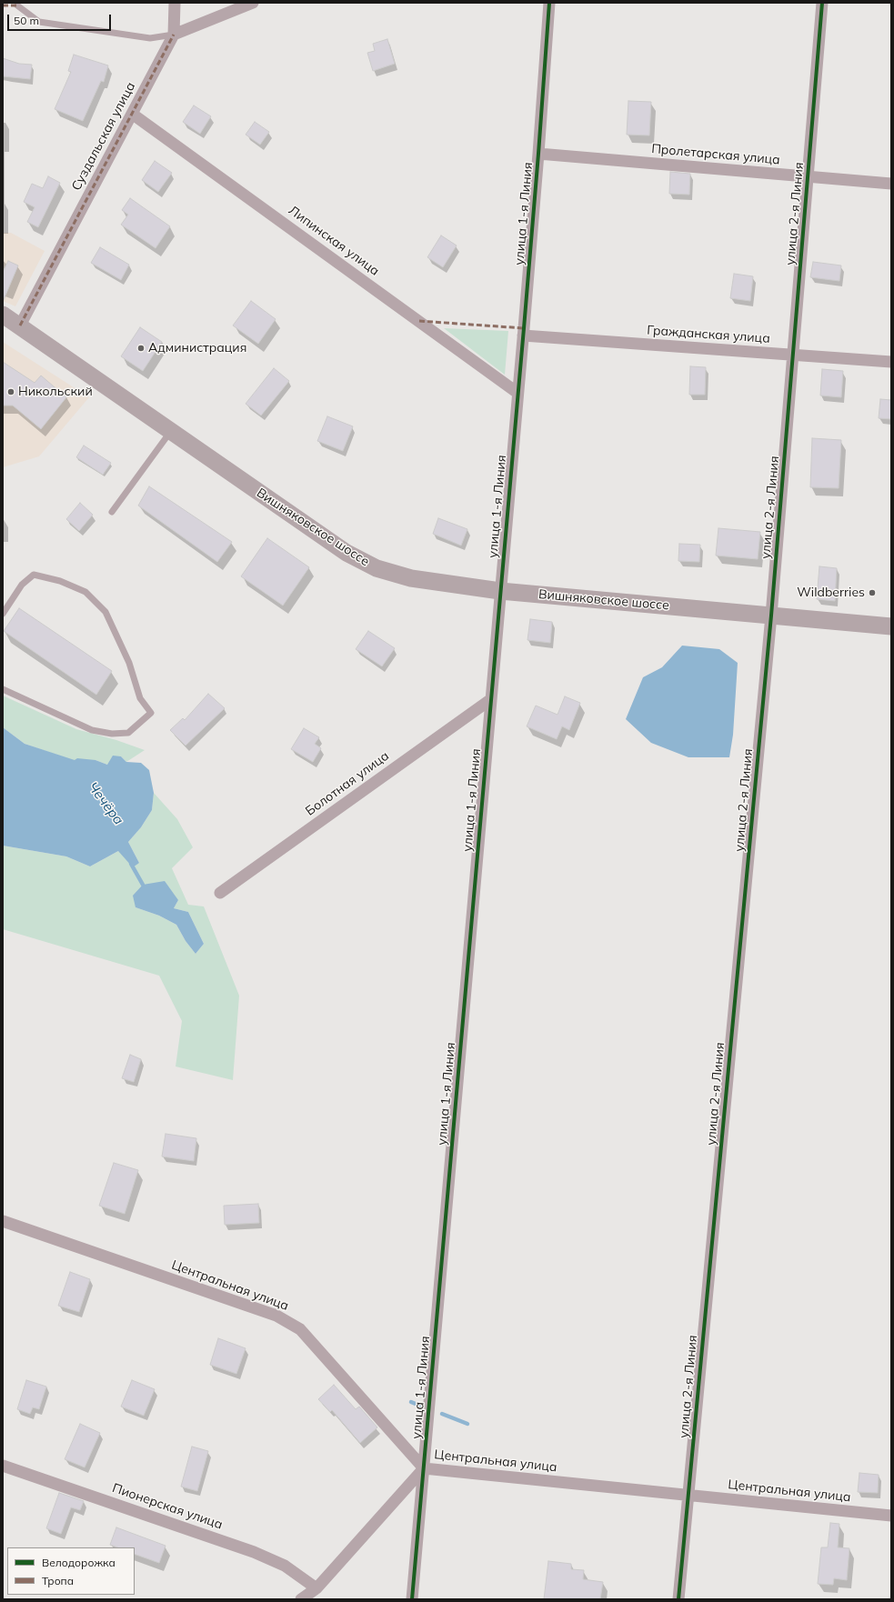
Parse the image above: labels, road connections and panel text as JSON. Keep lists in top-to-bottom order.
{
  "streets": {
    "street": [
      "Суздальская улица",
      "Пролетарская улица",
      "улица 1-я Линия",
      "улица 2-я Линия",
      "Липинская улица",
      "Гражданская улица",
      "Вишняковское шоссе",
      "Болотная улица",
      "Центральная улица",
      "Пионерская улица"
    ]
  },
  "crossings": [
    ["Суздальская улица", "Липинская улица"],
    ["Суздальская улица", "Вишняковское шоссе"],
    ["Пролетарская улица", "улица 1-я Линия"],
    ["Пролетарская улица", "улица 2-я Линия"],
    ["улица 1-я Линия", "Липинская улица"],
    ["улица 1-я Линия", "Гражданская улица"],
    ["улица 1-я Линия", "Вишняковское шоссе"],
    ["улица 1-я Линия", "Болотная улица"],
    ["улица 1-я Линия", "Центральная улица"],
    ["улица 2-я Линия", "Гражданская улица"],
    ["улица 2-я Линия", "Вишняковское шоссе"],
    ["улица 2-я Линия", "Центральная улица"]
  ],
  "water": ["Чечёра"],
  "places": ["Администрация", "Никольский", "Wildberries"],
  "legend": ["Велодорожка", "Тропа"],
  "scale_bar": "50 m"
}
